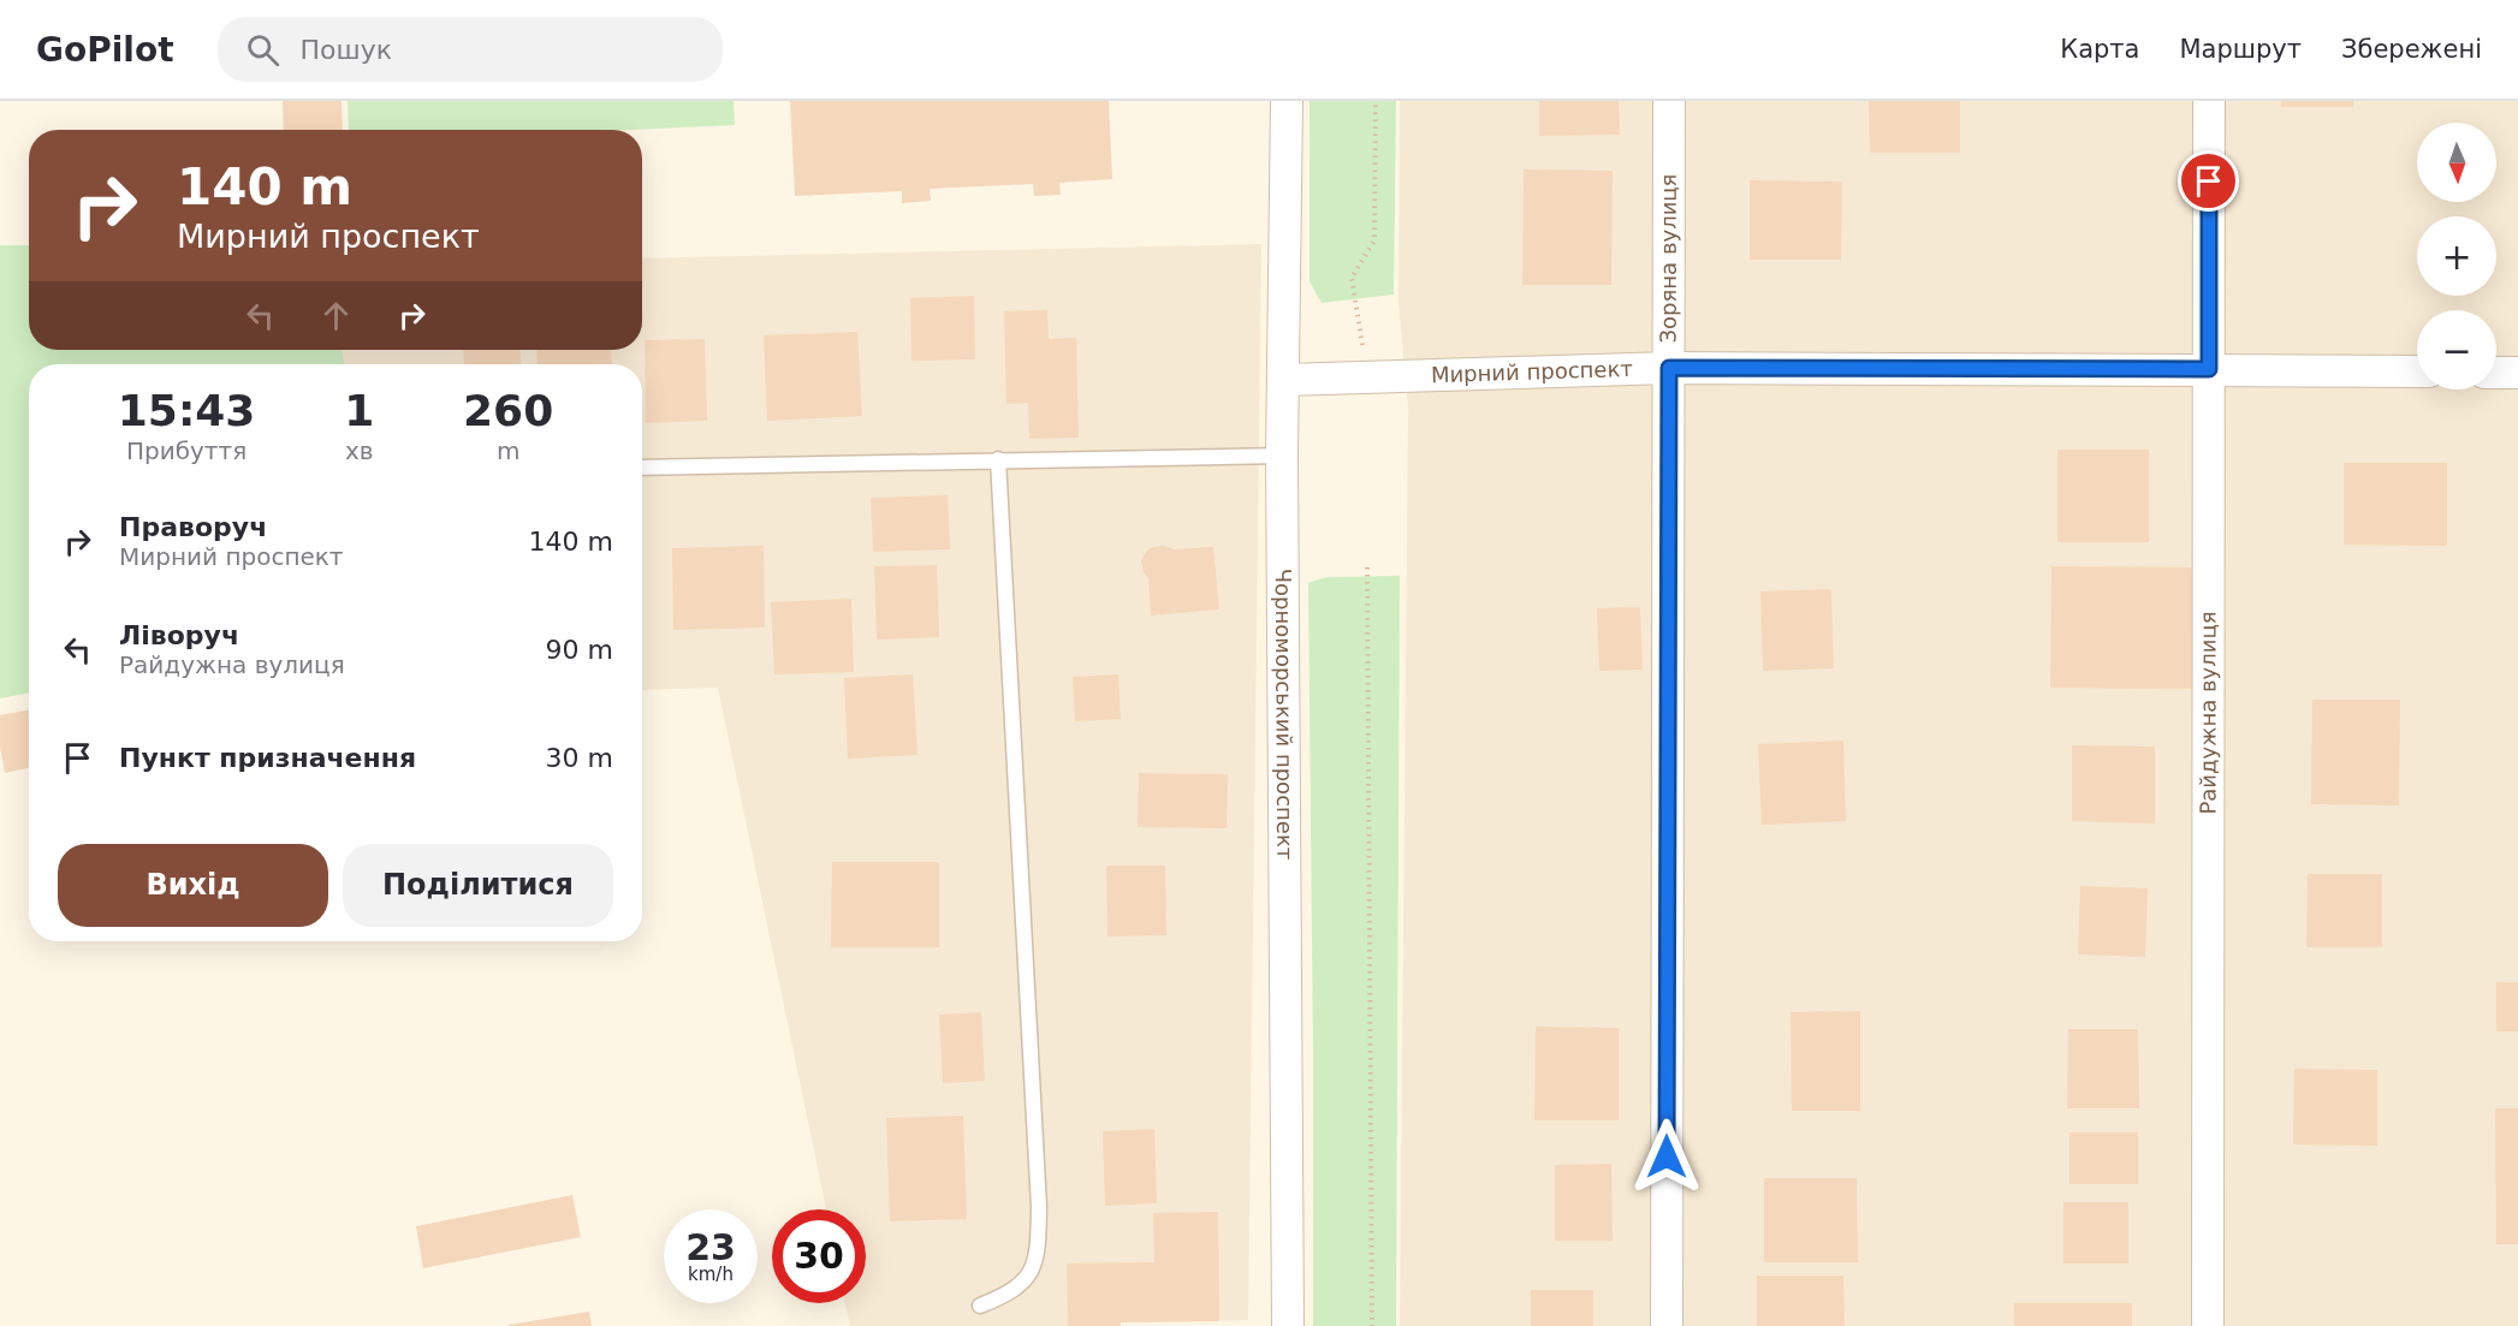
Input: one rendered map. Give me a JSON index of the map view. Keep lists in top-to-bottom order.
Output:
{
  "streets": {
    "street": [
      "Зоряна вулиця",
      "Мирний проспект",
      "Чорноморський проспект",
      "Райдужна вулиця"
    ]
  },
  "crossings": [
    ["Зоряна вулиця", "Мирний проспект"],
    ["Мирний проспект", "Чорноморський проспект"],
    ["Мирний проспект", "Райдужна вулиця"]
  ],
  "north": "bottom",
  "page": {
    "header": "GoPilot",
    "search": "Пошук",
    "nav": ["Карта", "Маршрут", "Збережені"],
    "map_buttons": ["+", "−"],
    "turn": ["140 m", "Мирний проспект"],
    "eta": [
      "15:43",
      "Прибуття",
      "1",
      "хв",
      "260",
      "m"
    ],
    "list": [
      {
        "name": "Праворуч",
        "note": "Мирний проспект",
        "value": "140 m"
      },
      {
        "name": "Ліворуч",
        "note": "Райдужна вулиця",
        "value": "90 m"
      },
      {
        "name": "Пункт призначення",
        "value": "30 m"
      }
    ],
    "buttons": ["Вихід", "Поділитися"],
    "speed": "23 km/h",
    "limit": "30"
  }
}
